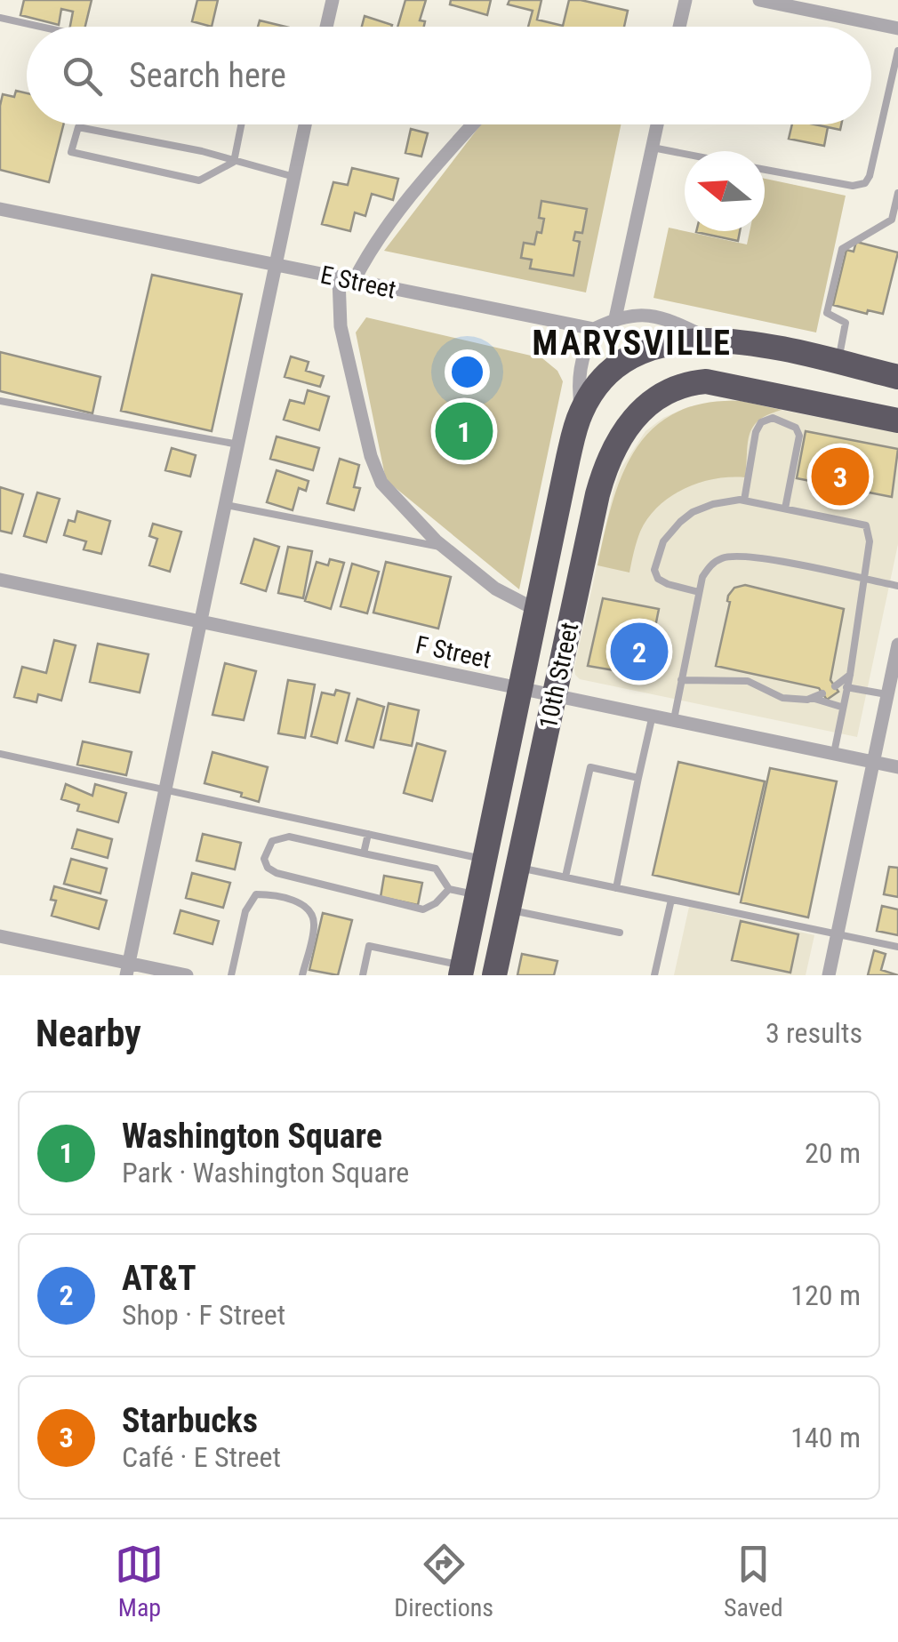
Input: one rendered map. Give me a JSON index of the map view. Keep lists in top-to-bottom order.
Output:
{
  "streets": {
    "highway": ["10th Street"],
    "street": ["E Street", "F Street"]
  },
  "crossings": [
    ["E Street", "10th Street"],
    ["F Street", "10th Street"]
  ],
  "districts": ["MARYSVILLE"],
  "north": "left",
  "page": {
    "search": "Search here",
    "pins": ["1", "3", "2"],
    "heading": ["Nearby", "3 results"],
    "list": [
      {
        "mark": "1",
        "name": "Washington Square",
        "note": "Park · Washington Square",
        "value": "20 m"
      },
      {
        "mark": "2",
        "name": "AT&T",
        "note": "Shop · F Street",
        "value": "120 m"
      },
      {
        "mark": "3",
        "name": "Starbucks",
        "note": "Café · E Street",
        "value": "140 m"
      }
    ],
    "nav": ["Map", "Directions", "Saved"]
  }
}
